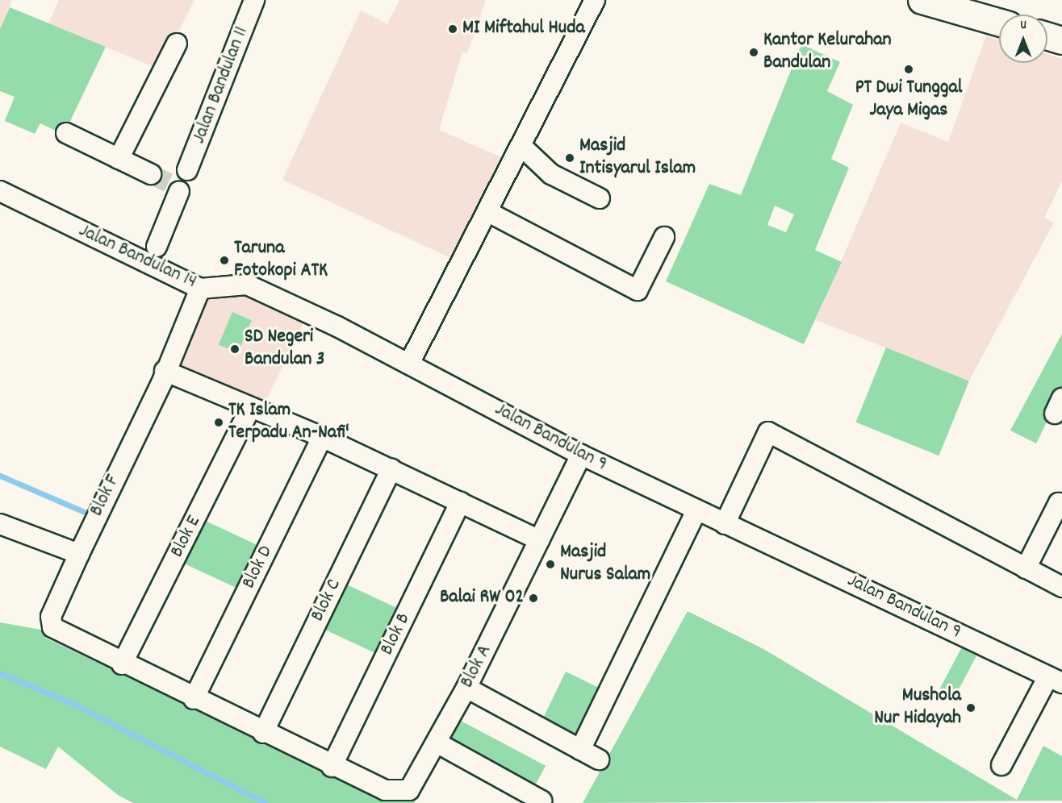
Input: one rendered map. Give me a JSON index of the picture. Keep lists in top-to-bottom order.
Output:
{
  "streets": {
    "street": [
      "Jalan Bandulan 11",
      "Jalan Bandulan 14",
      "Jalan Bandulan 9",
      "Blok F",
      "Blok E",
      "Blok D",
      "Blok C",
      "Blok B",
      "Blok A"
    ]
  },
  "crossings": [
    ["Jalan Bandulan 14", "Jalan Bandulan 9"],
    ["Jalan Bandulan 14", "Blok F"],
    ["Jalan Bandulan 9", "Blok A"],
    ["Blok F", "Blok E"],
    ["Blok B", "Blok A"]
  ],
  "places": [
    "MI Miftahul Huda",
    "Kantor Kelurahan Bandulan",
    "PT Dwi Tunggal Jaya Migas",
    "Masjid Intisyarul Islam",
    "Taruna Fotokopi ATK",
    "SD Negeri Bandulan 3",
    "TK Islam Terpadu An-Nafi'",
    "Masjid Nurus Salam",
    "Balai RW 02",
    "Mushola Nur Hidayah"
  ],
  "north": "top"
}
